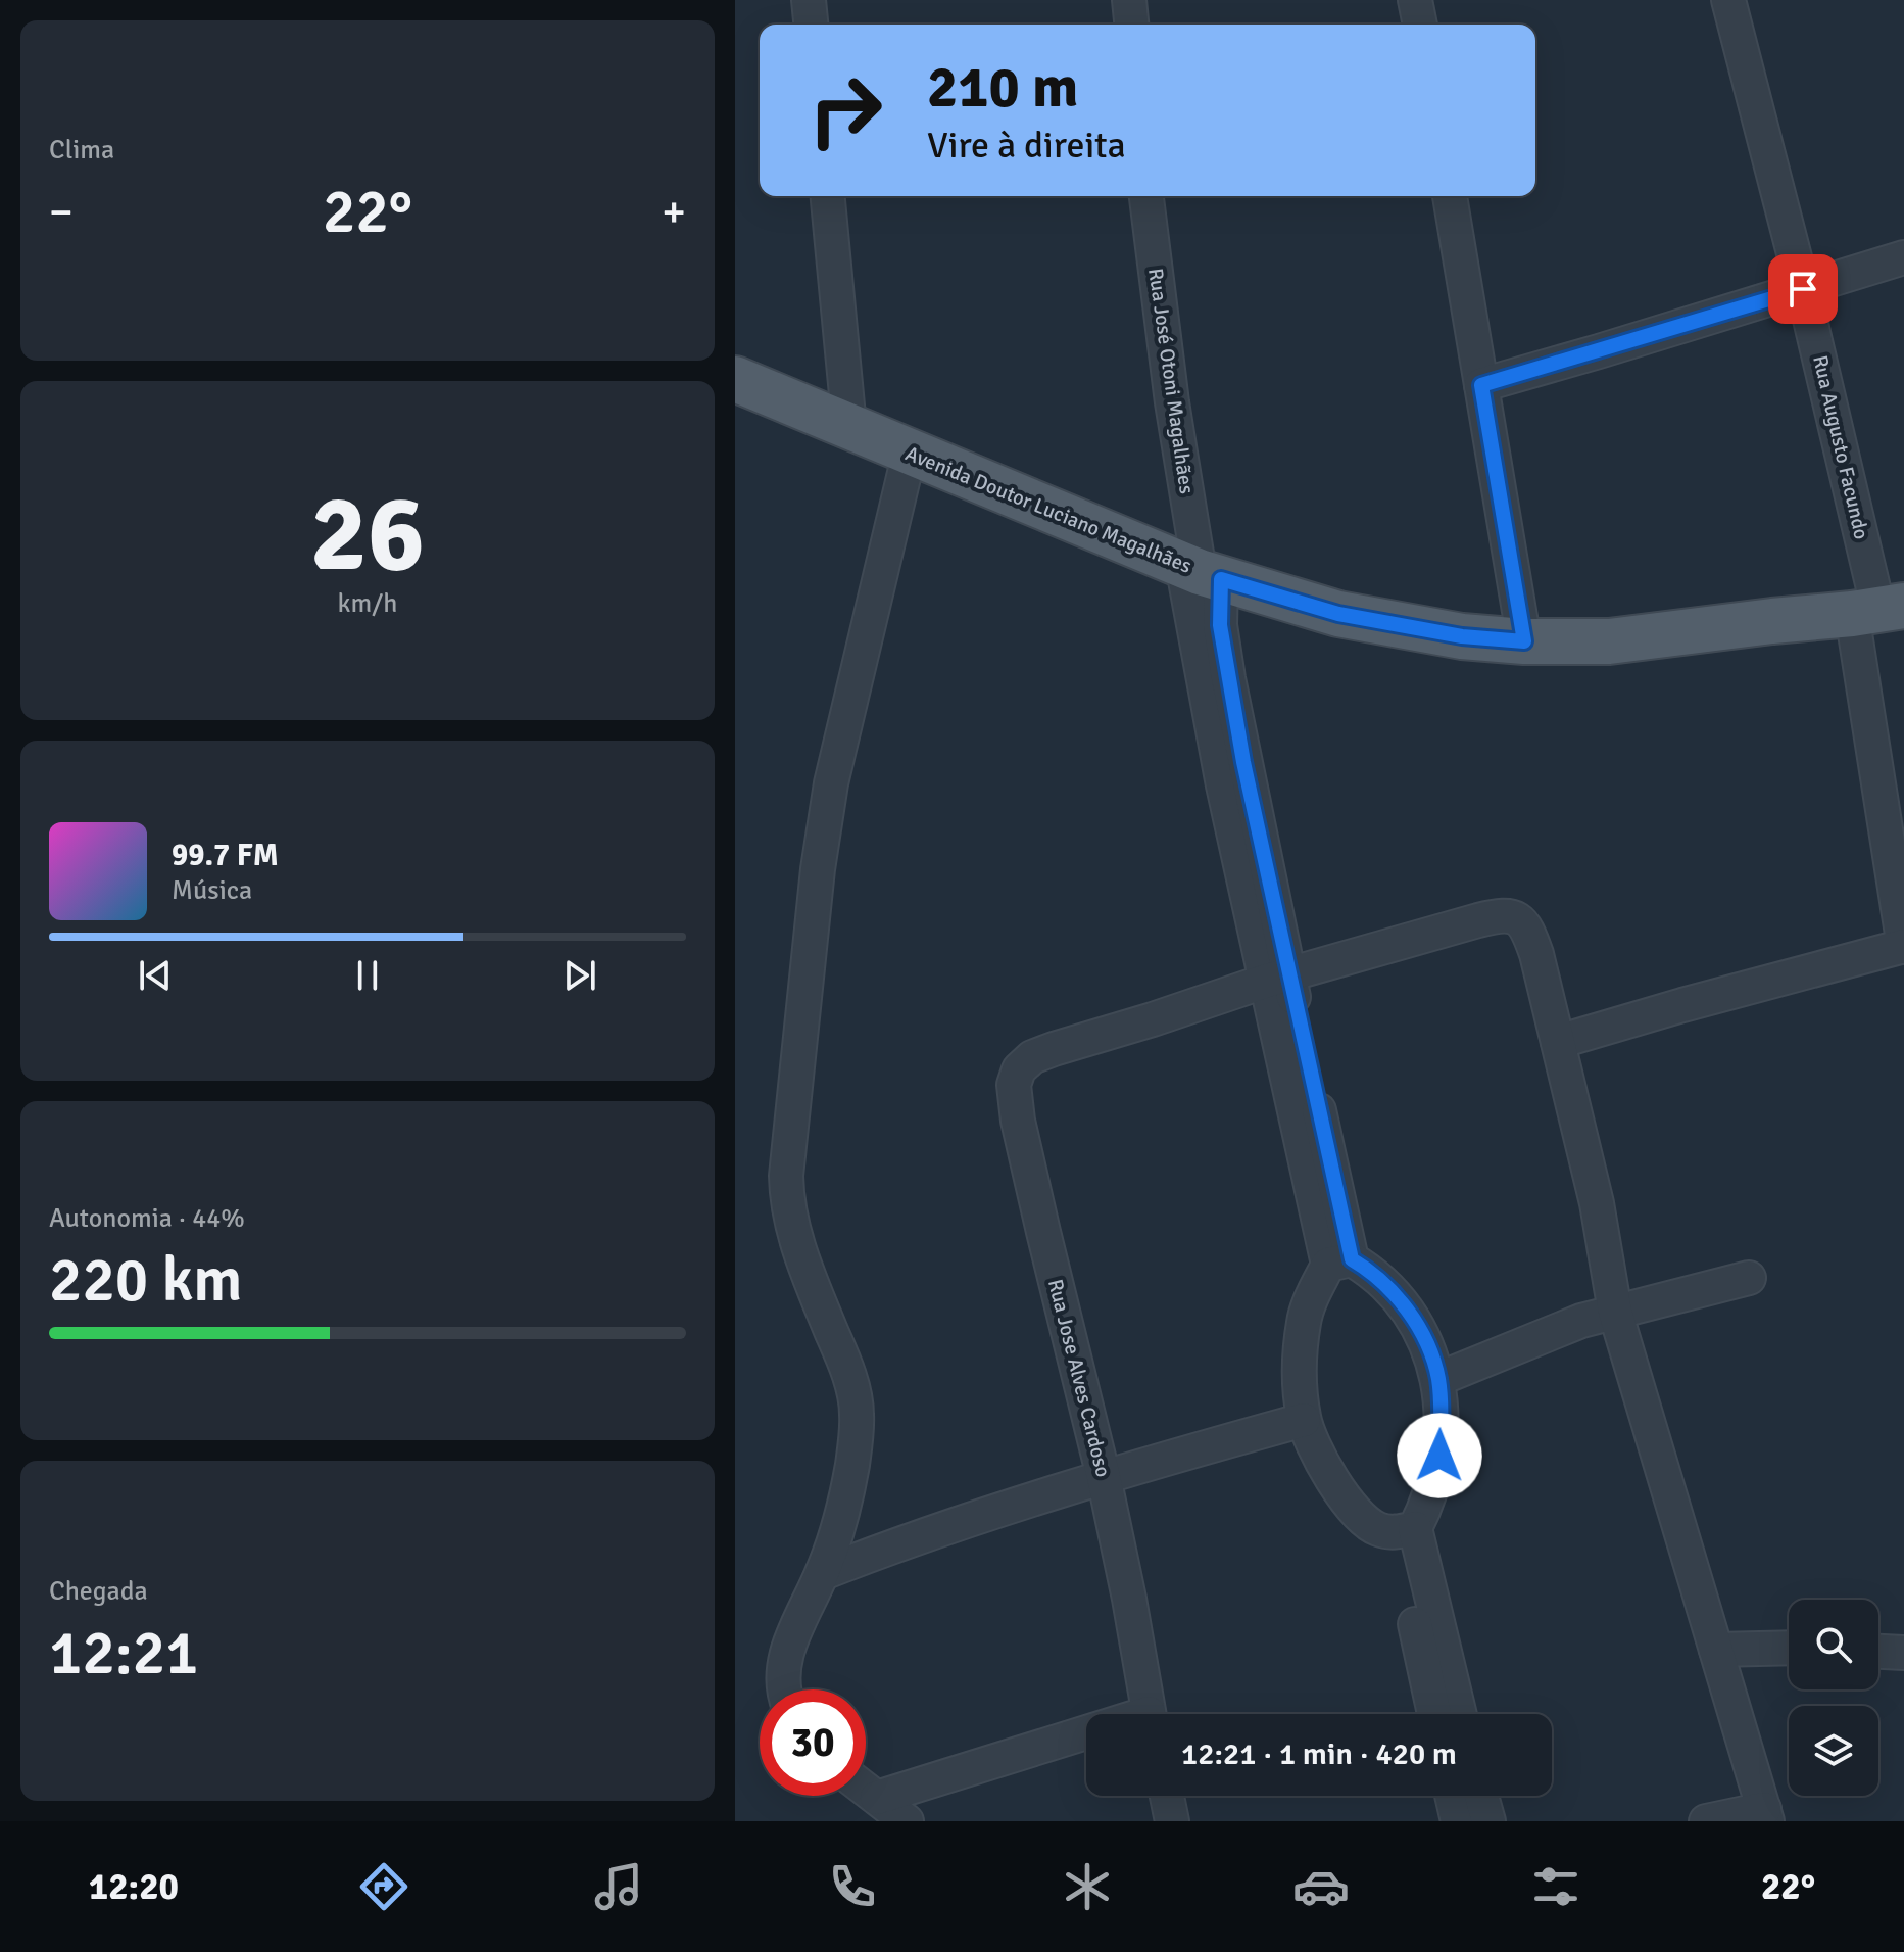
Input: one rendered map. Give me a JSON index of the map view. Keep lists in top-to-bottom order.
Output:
{
  "streets": {
    "main road": ["Avenida Doutor Luciano Magalhães"],
    "street": ["Rua José Otoni Magalhães", "Rua Augusto Facundo", "Rua Jose Alves Cardoso"]
  },
  "crossings": [
    ["Rua José Otoni Magalhães", "Avenida Doutor Luciano Magalhães"],
    ["Rua José Otoni Magalhães", "Rua Jose Alves Cardoso"],
    ["Rua Augusto Facundo", "Avenida Doutor Luciano Magalhães"]
  ],
  "page": {
    "tile": [
      "Clima",
      ["26", "km/h"],
      ["Autonomia · 44%", "220 km"],
      ["Chegada", "12:21"]
    ],
    "turn": ["210 m", "Vire à direita"],
    "heat": ["−", "22°", "+"],
    "song": ["99.7 FM", "Música"],
    "limit": "30",
    "trip": "12:21 · 1 min · 420 m",
    "tabs": ["12:20", "22°"]
  }
}
